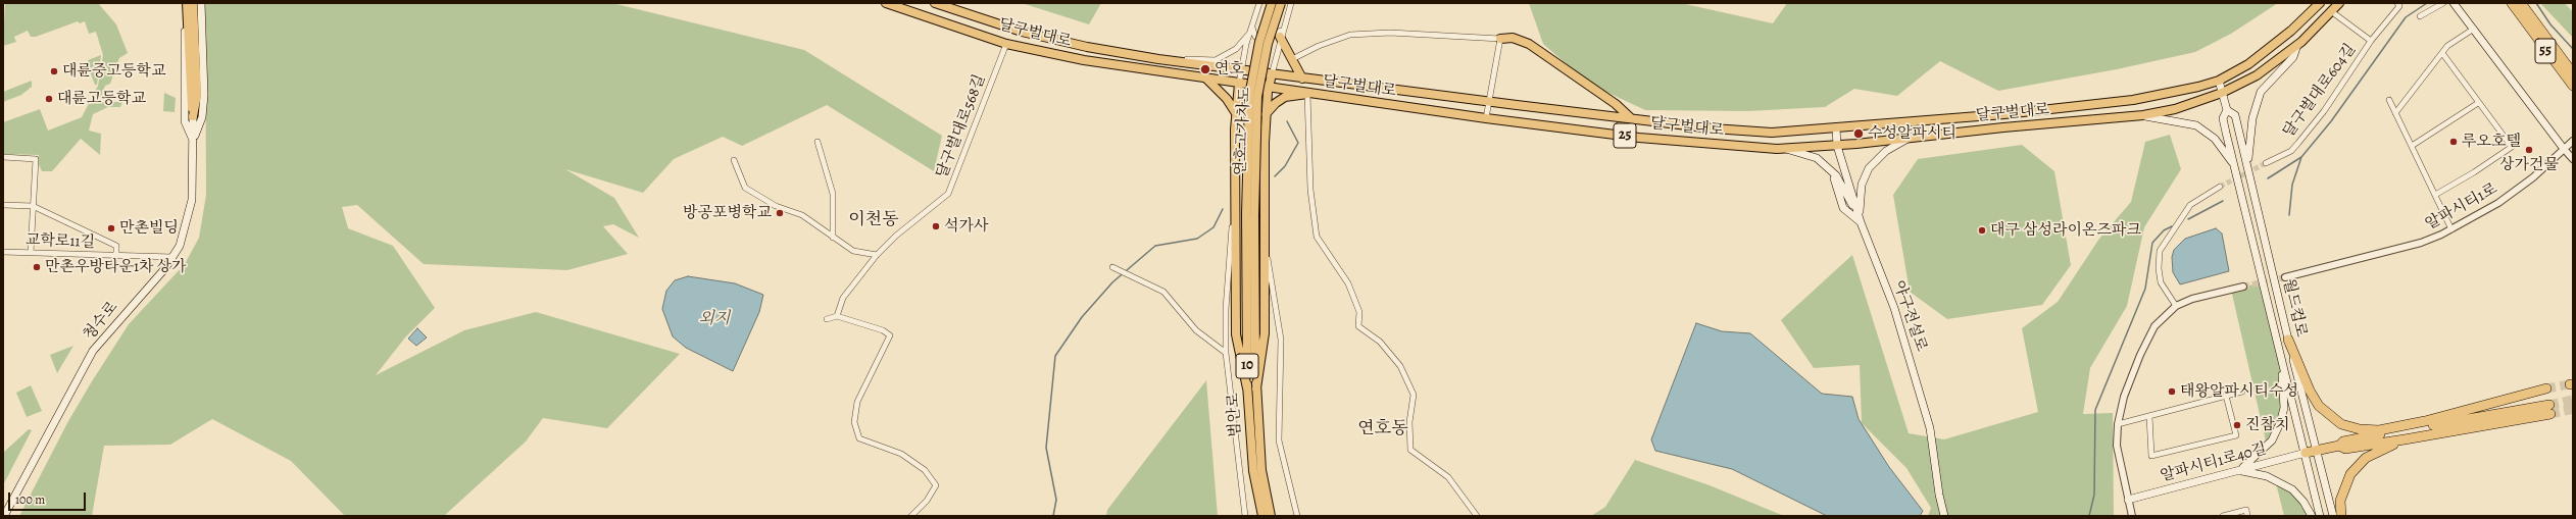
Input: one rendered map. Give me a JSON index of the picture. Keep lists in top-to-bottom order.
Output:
{
  "streets": {
    "highway": ["55"],
    "main road": [
      "달구벌대로",
      "연호고가차도",
      "25",
      "월드컵로",
      "야구전설로",
      "청수로",
      "10",
      "범안로",
      "알파시티1로40길"
    ],
    "street": [
      "달구벌대로604길",
      "달구벌대로568길",
      "알파시티1로",
      "교학로11길"
    ]
  },
  "crossings": [
    ["달구벌대로", "달구벌대로568길"],
    ["달구벌대로", "월드컵로"],
    ["달구벌대로", "야구전설로"],
    ["연호고가차도", "범안로"],
    ["교학로11길", "청수로"],
    ["월드컵로", "알파시티1로40길"]
  ],
  "districts": ["이천동", "연호동"],
  "water": ["외지"],
  "places": [
    "연호",
    "대륜중고등학교",
    "대륜고등학교",
    "수성알파시티",
    "루오호텔",
    "상가건물",
    "방공포병학교",
    "석가사",
    "만촌빌딩",
    "대구 삼성라이온즈파크",
    "만촌우방타운1차 상가",
    "태왕알파시티수성",
    "진참치"
  ],
  "scale_bar": "100 m"
}
